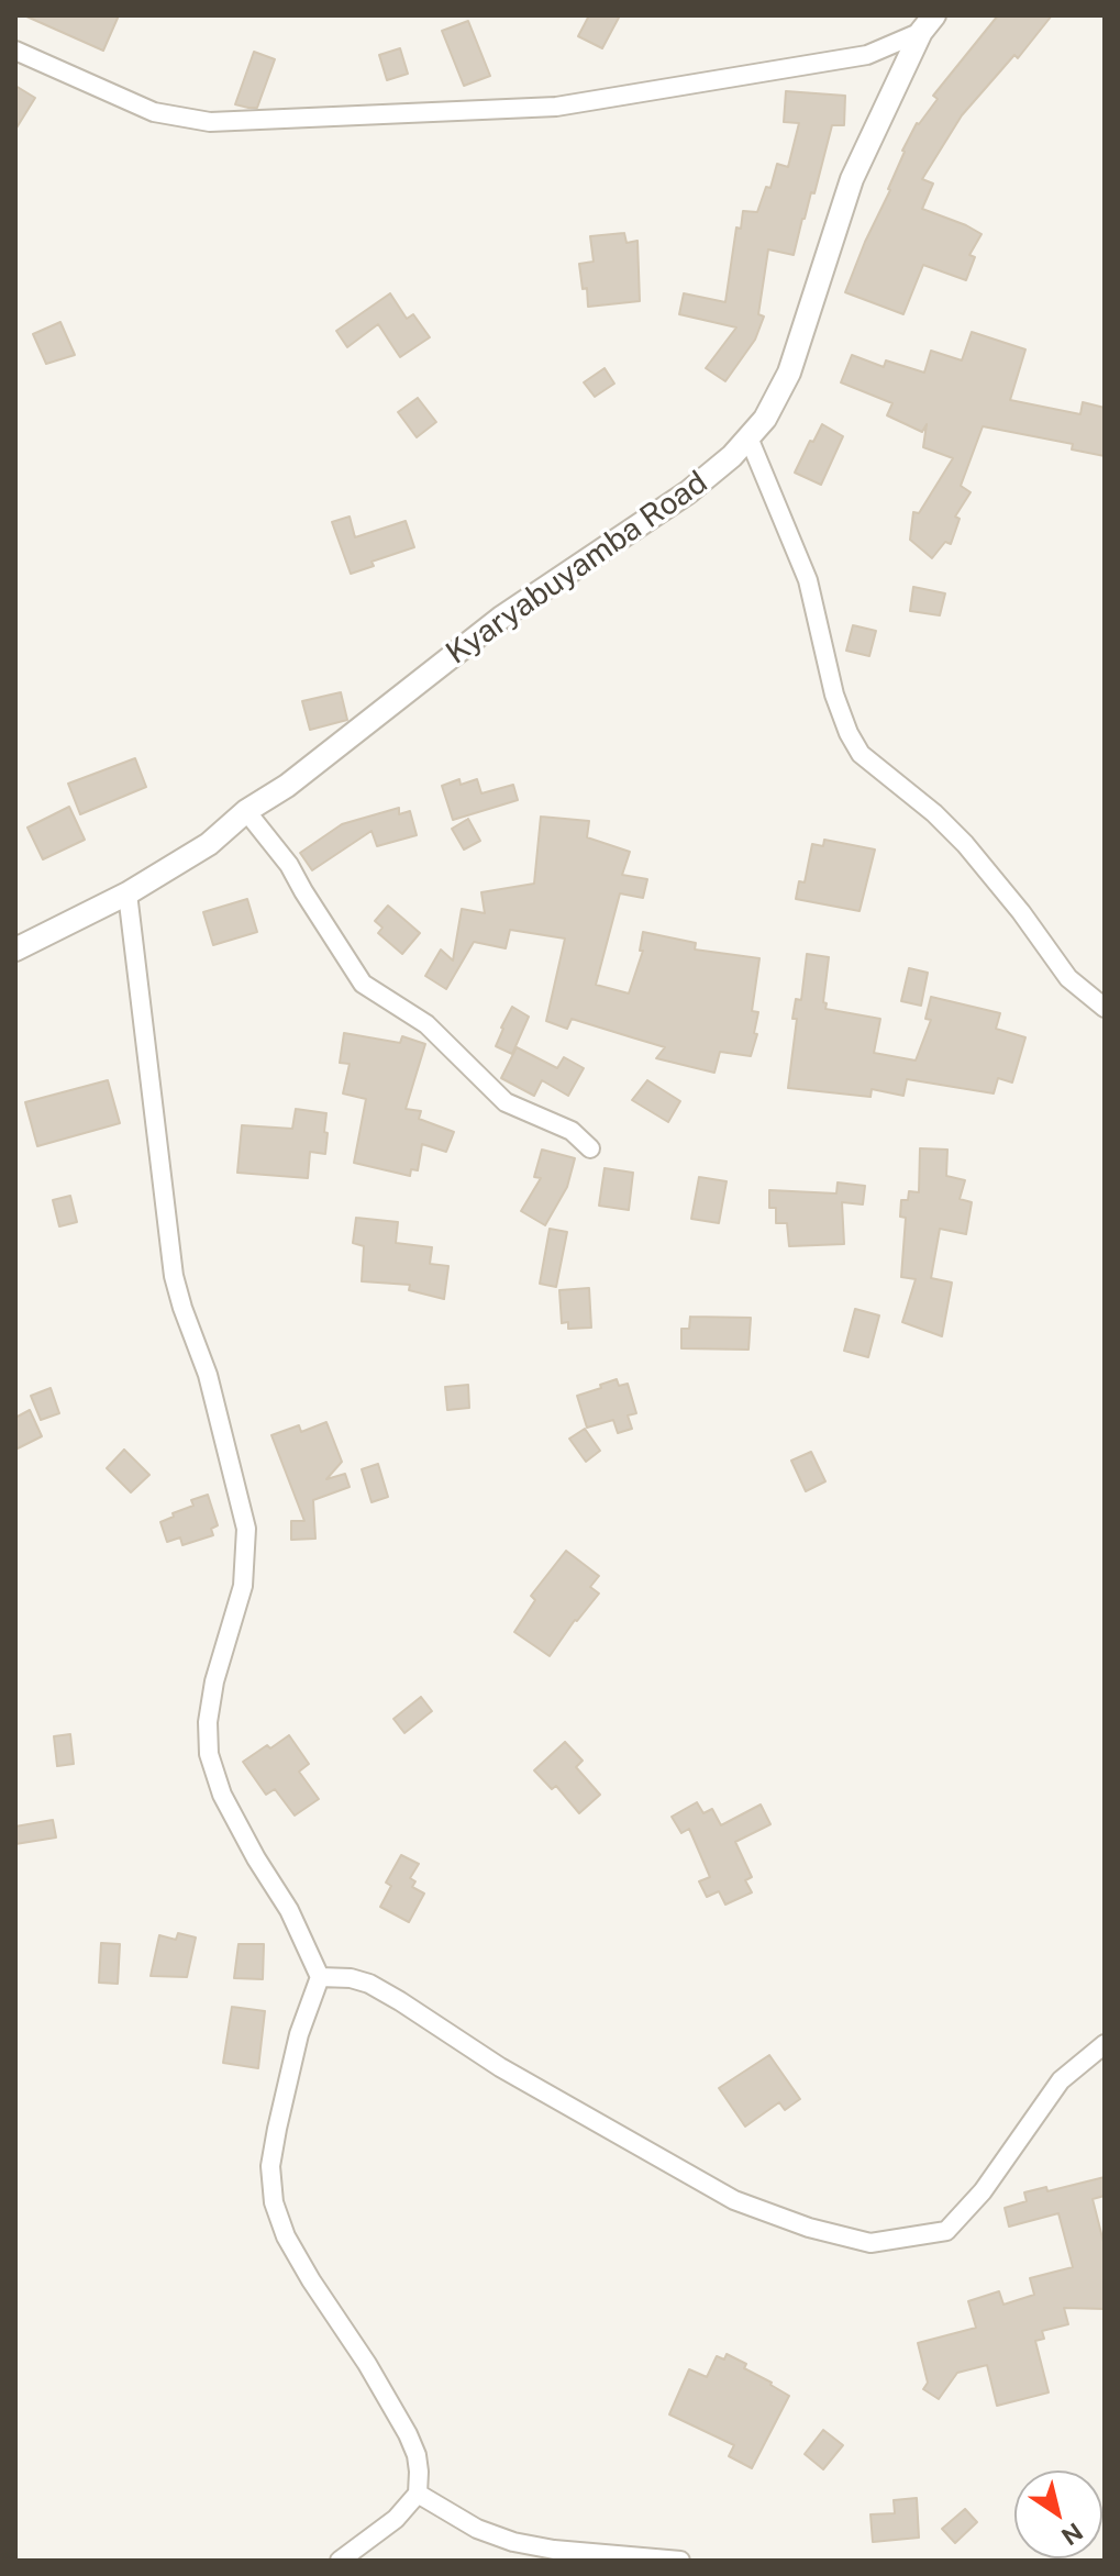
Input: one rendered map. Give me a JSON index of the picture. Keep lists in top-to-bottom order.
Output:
{
  "streets": {
    "street": ["Kyaryabuyamba Road"]
  },
  "north": "bottom right"
}
